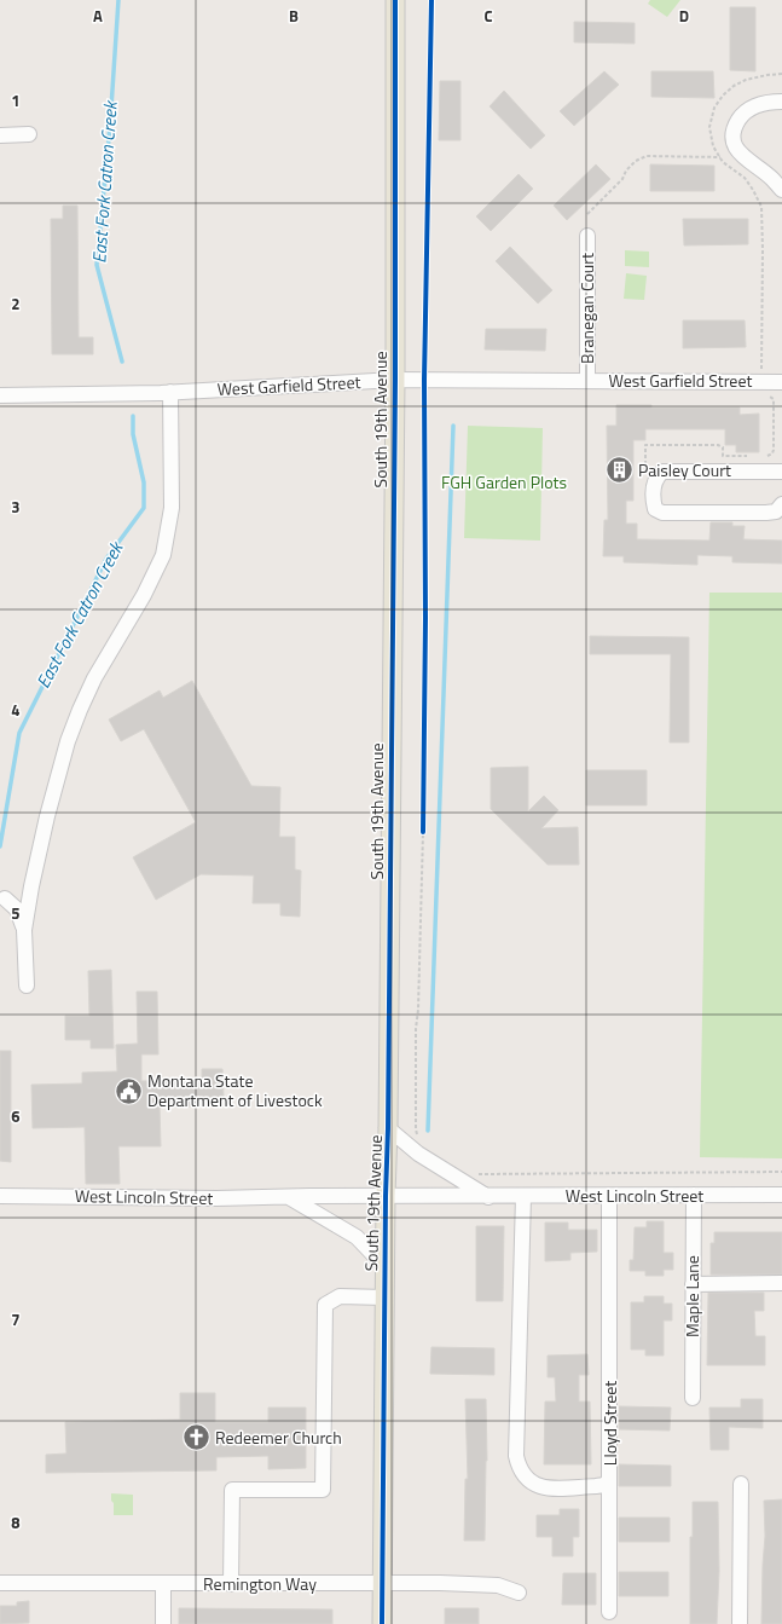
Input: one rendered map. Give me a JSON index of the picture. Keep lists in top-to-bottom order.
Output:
{
  "streets": {
    "main road": ["South 19th Avenue"],
    "street": [
      "Branegan Court",
      "West Garfield Street",
      "West Lincoln Street",
      "Maple Lane",
      "Lloyd Street",
      "Remington Way"
    ]
  },
  "crossings": [
    ["Branegan Court", "West Garfield Street"],
    ["West Garfield Street", "South 19th Avenue"],
    ["South 19th Avenue", "West Lincoln Street"],
    ["South 19th Avenue", "Remington Way"],
    ["West Lincoln Street", "Maple Lane"],
    ["West Lincoln Street", "Lloyd Street"]
  ],
  "water": ["East Fork Catron Creek"],
  "parks": ["FGH Garden Plots"],
  "places": {
    "building": ["Paisley Court"],
    "public building": ["Montana State Department of Livestock"],
    "church": ["Redeemer Church"]
  },
  "grid": {
    "columns": [
      "A",
      "B",
      "C",
      "D"
    ],
    "rows": [
      "1",
      "2",
      "3",
      "4",
      "5",
      "6",
      "7",
      "8"
    ]
  }
}
